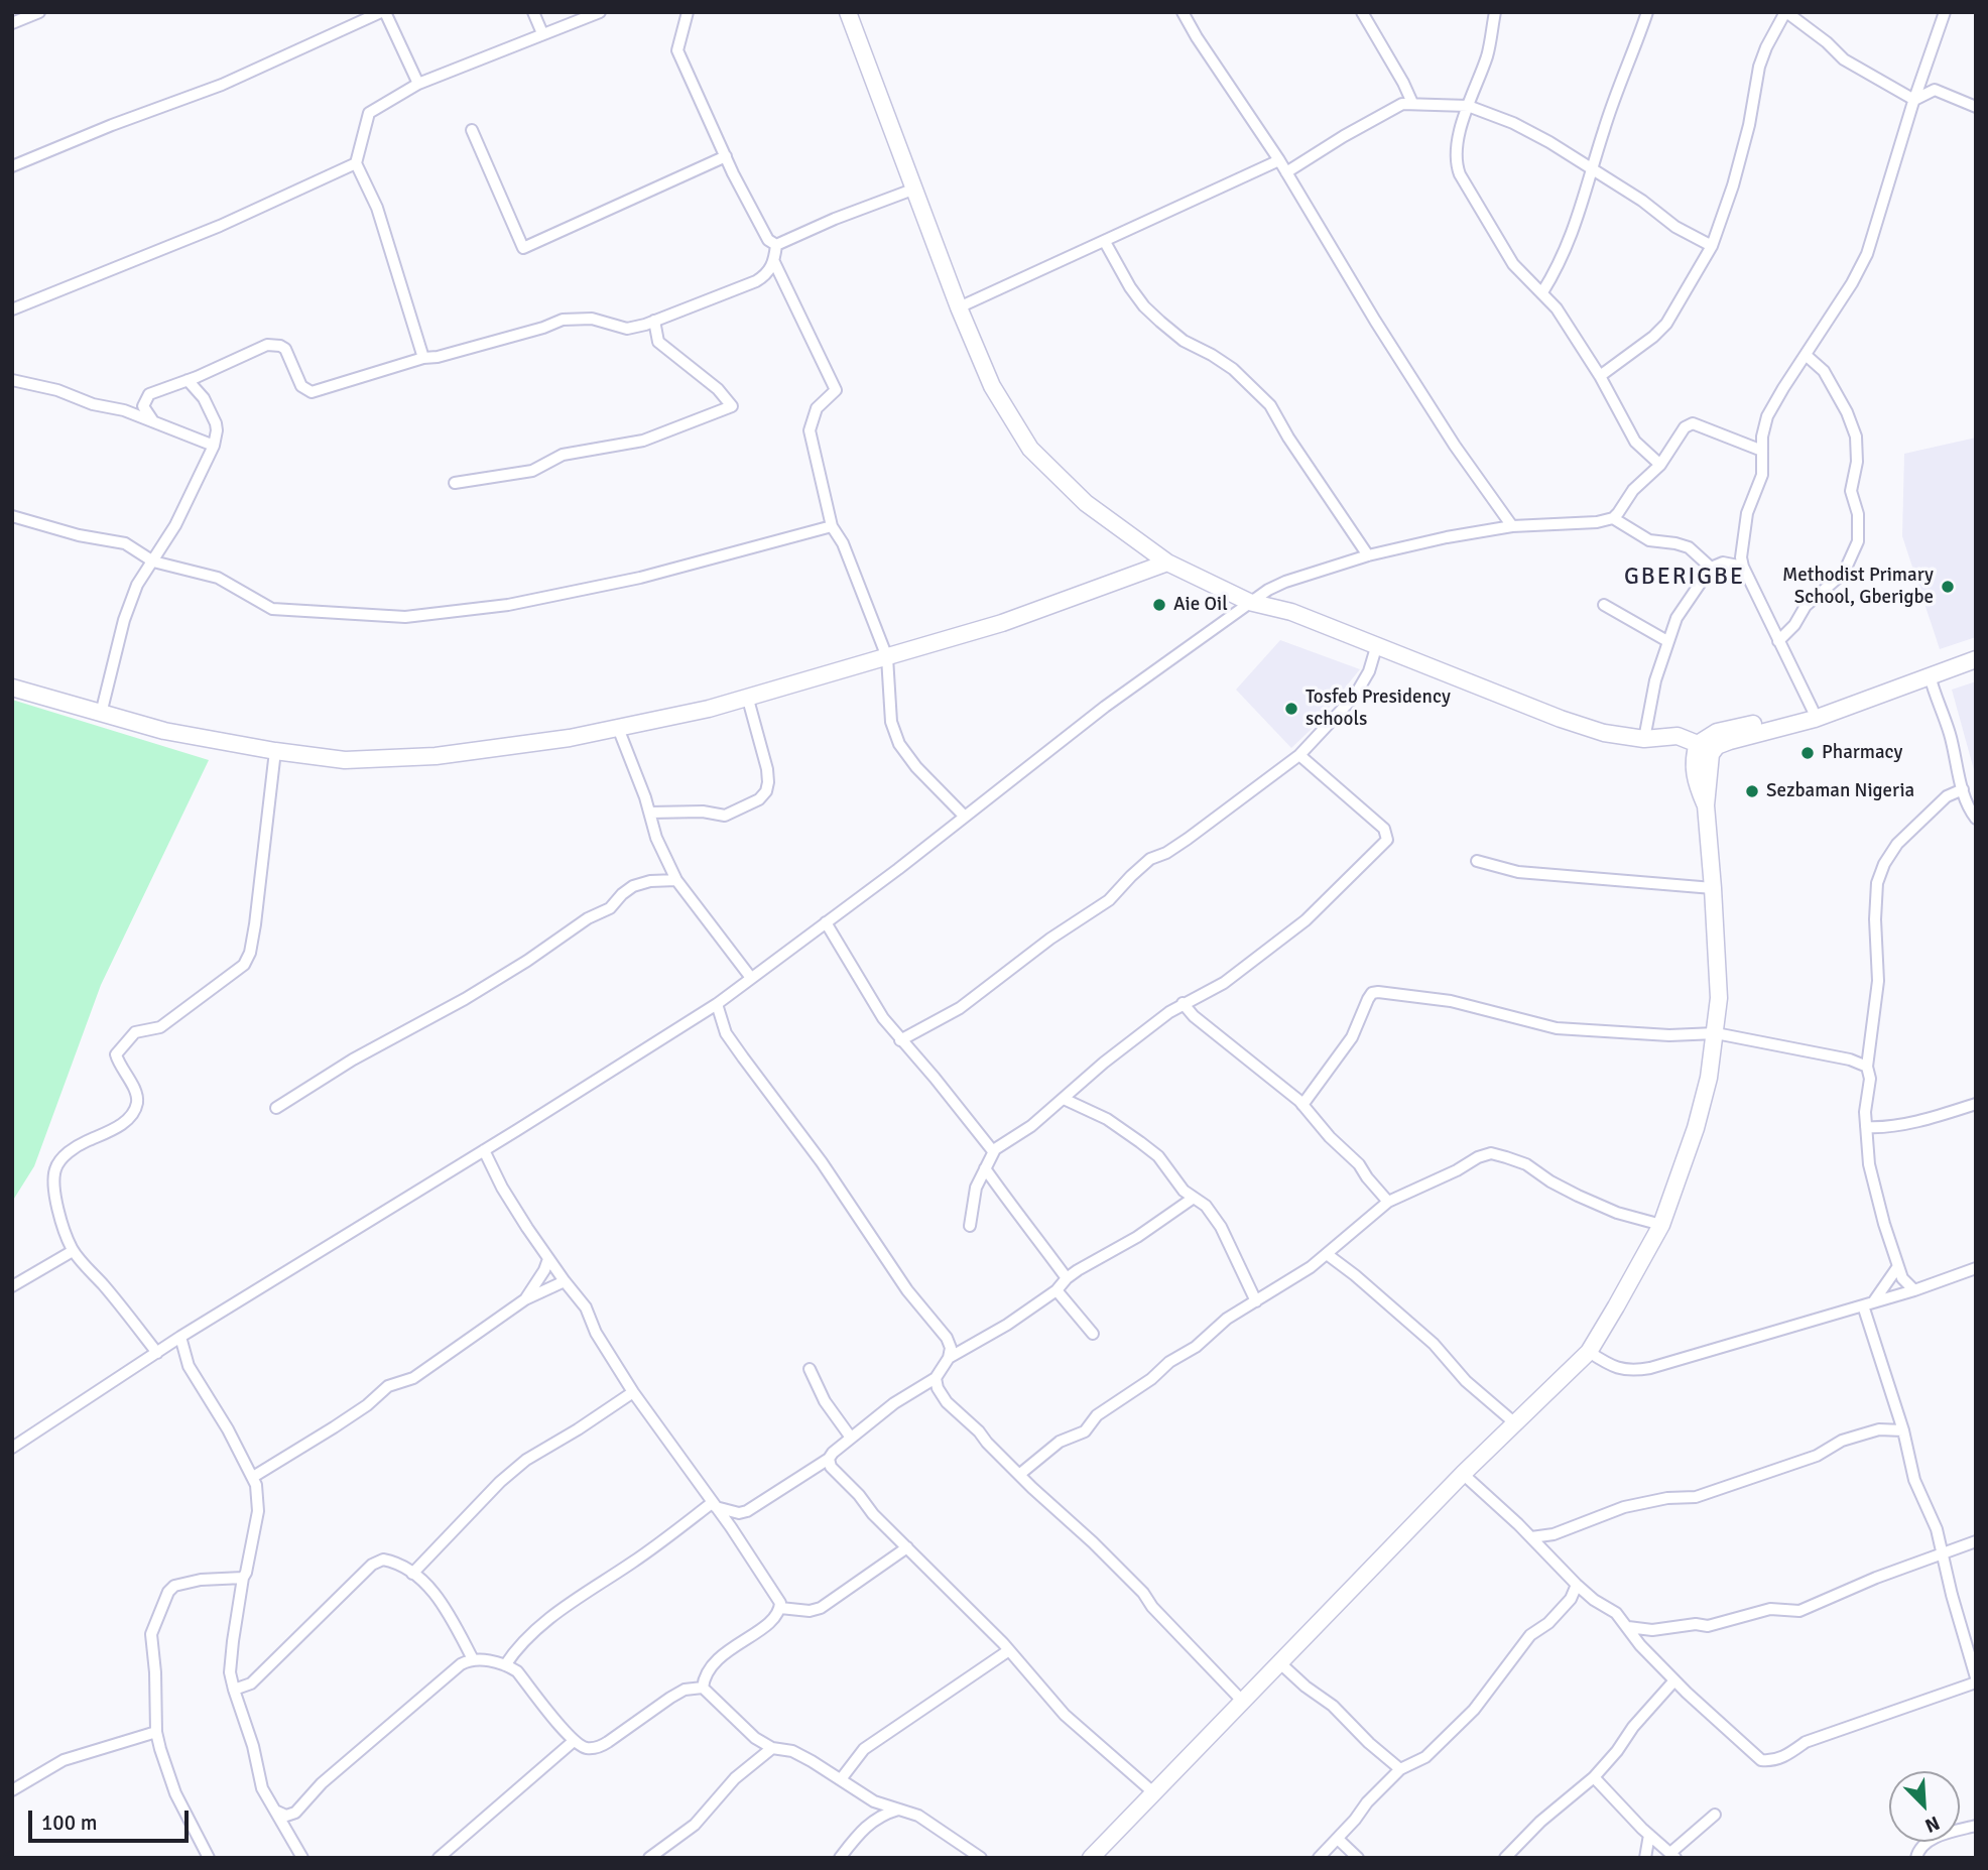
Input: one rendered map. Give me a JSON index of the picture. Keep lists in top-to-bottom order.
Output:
{
  "districts": ["GBERIGBE"],
  "places": [
    "Methodist Primary School, Gberigbe",
    "Aie Oil",
    "Tosfeb Presidency schools",
    "Pharmacy",
    "Sezbaman Nigeria"
  ],
  "scale_bar": "100 m",
  "north": "bottom right"
}
